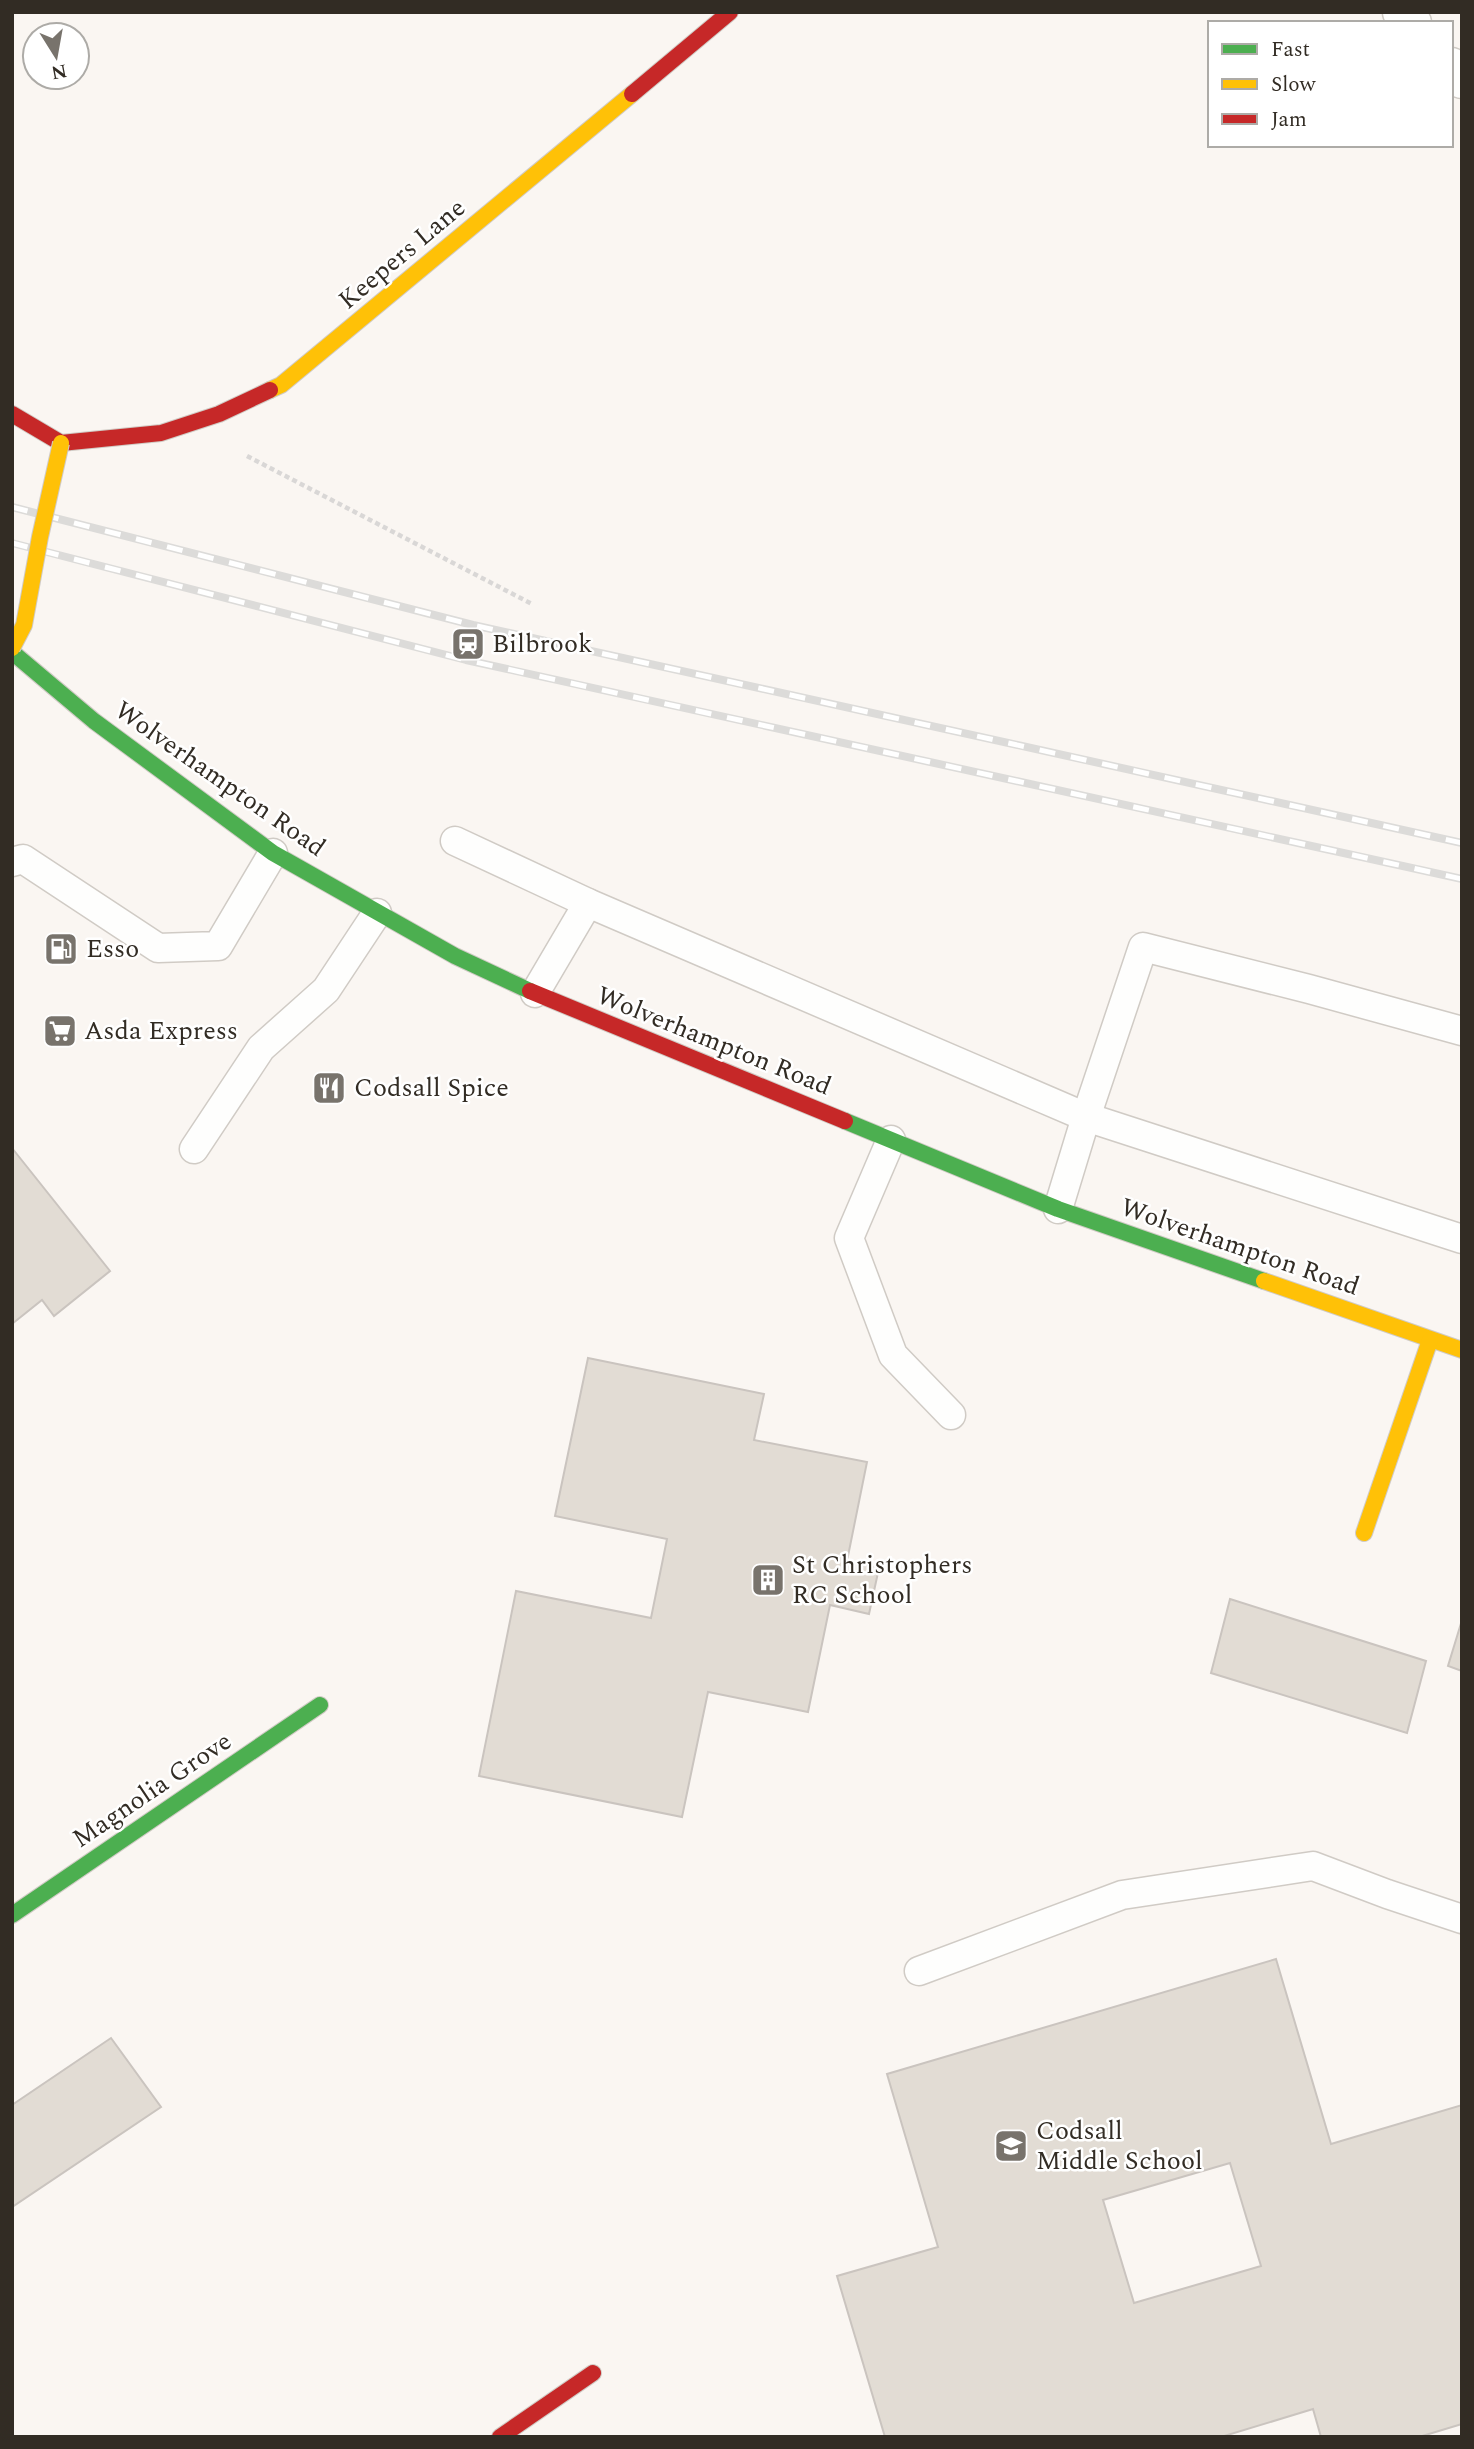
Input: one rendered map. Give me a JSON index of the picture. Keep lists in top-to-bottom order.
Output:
{
  "streets": {
    "street": ["Keepers Lane", "Wolverhampton Road", "Magnolia Grove"]
  },
  "places": {
    "station": ["Bilbrook"],
    "fuel station": ["Esso"],
    "supermarket": ["Asda Express"],
    "restaurant": ["Codsall Spice"],
    "building": ["St Christophers RC School"],
    "school or university": ["Codsall Middle School"]
  },
  "legend": ["Fast", "Slow", "Jam"],
  "north": "bottom"
}
